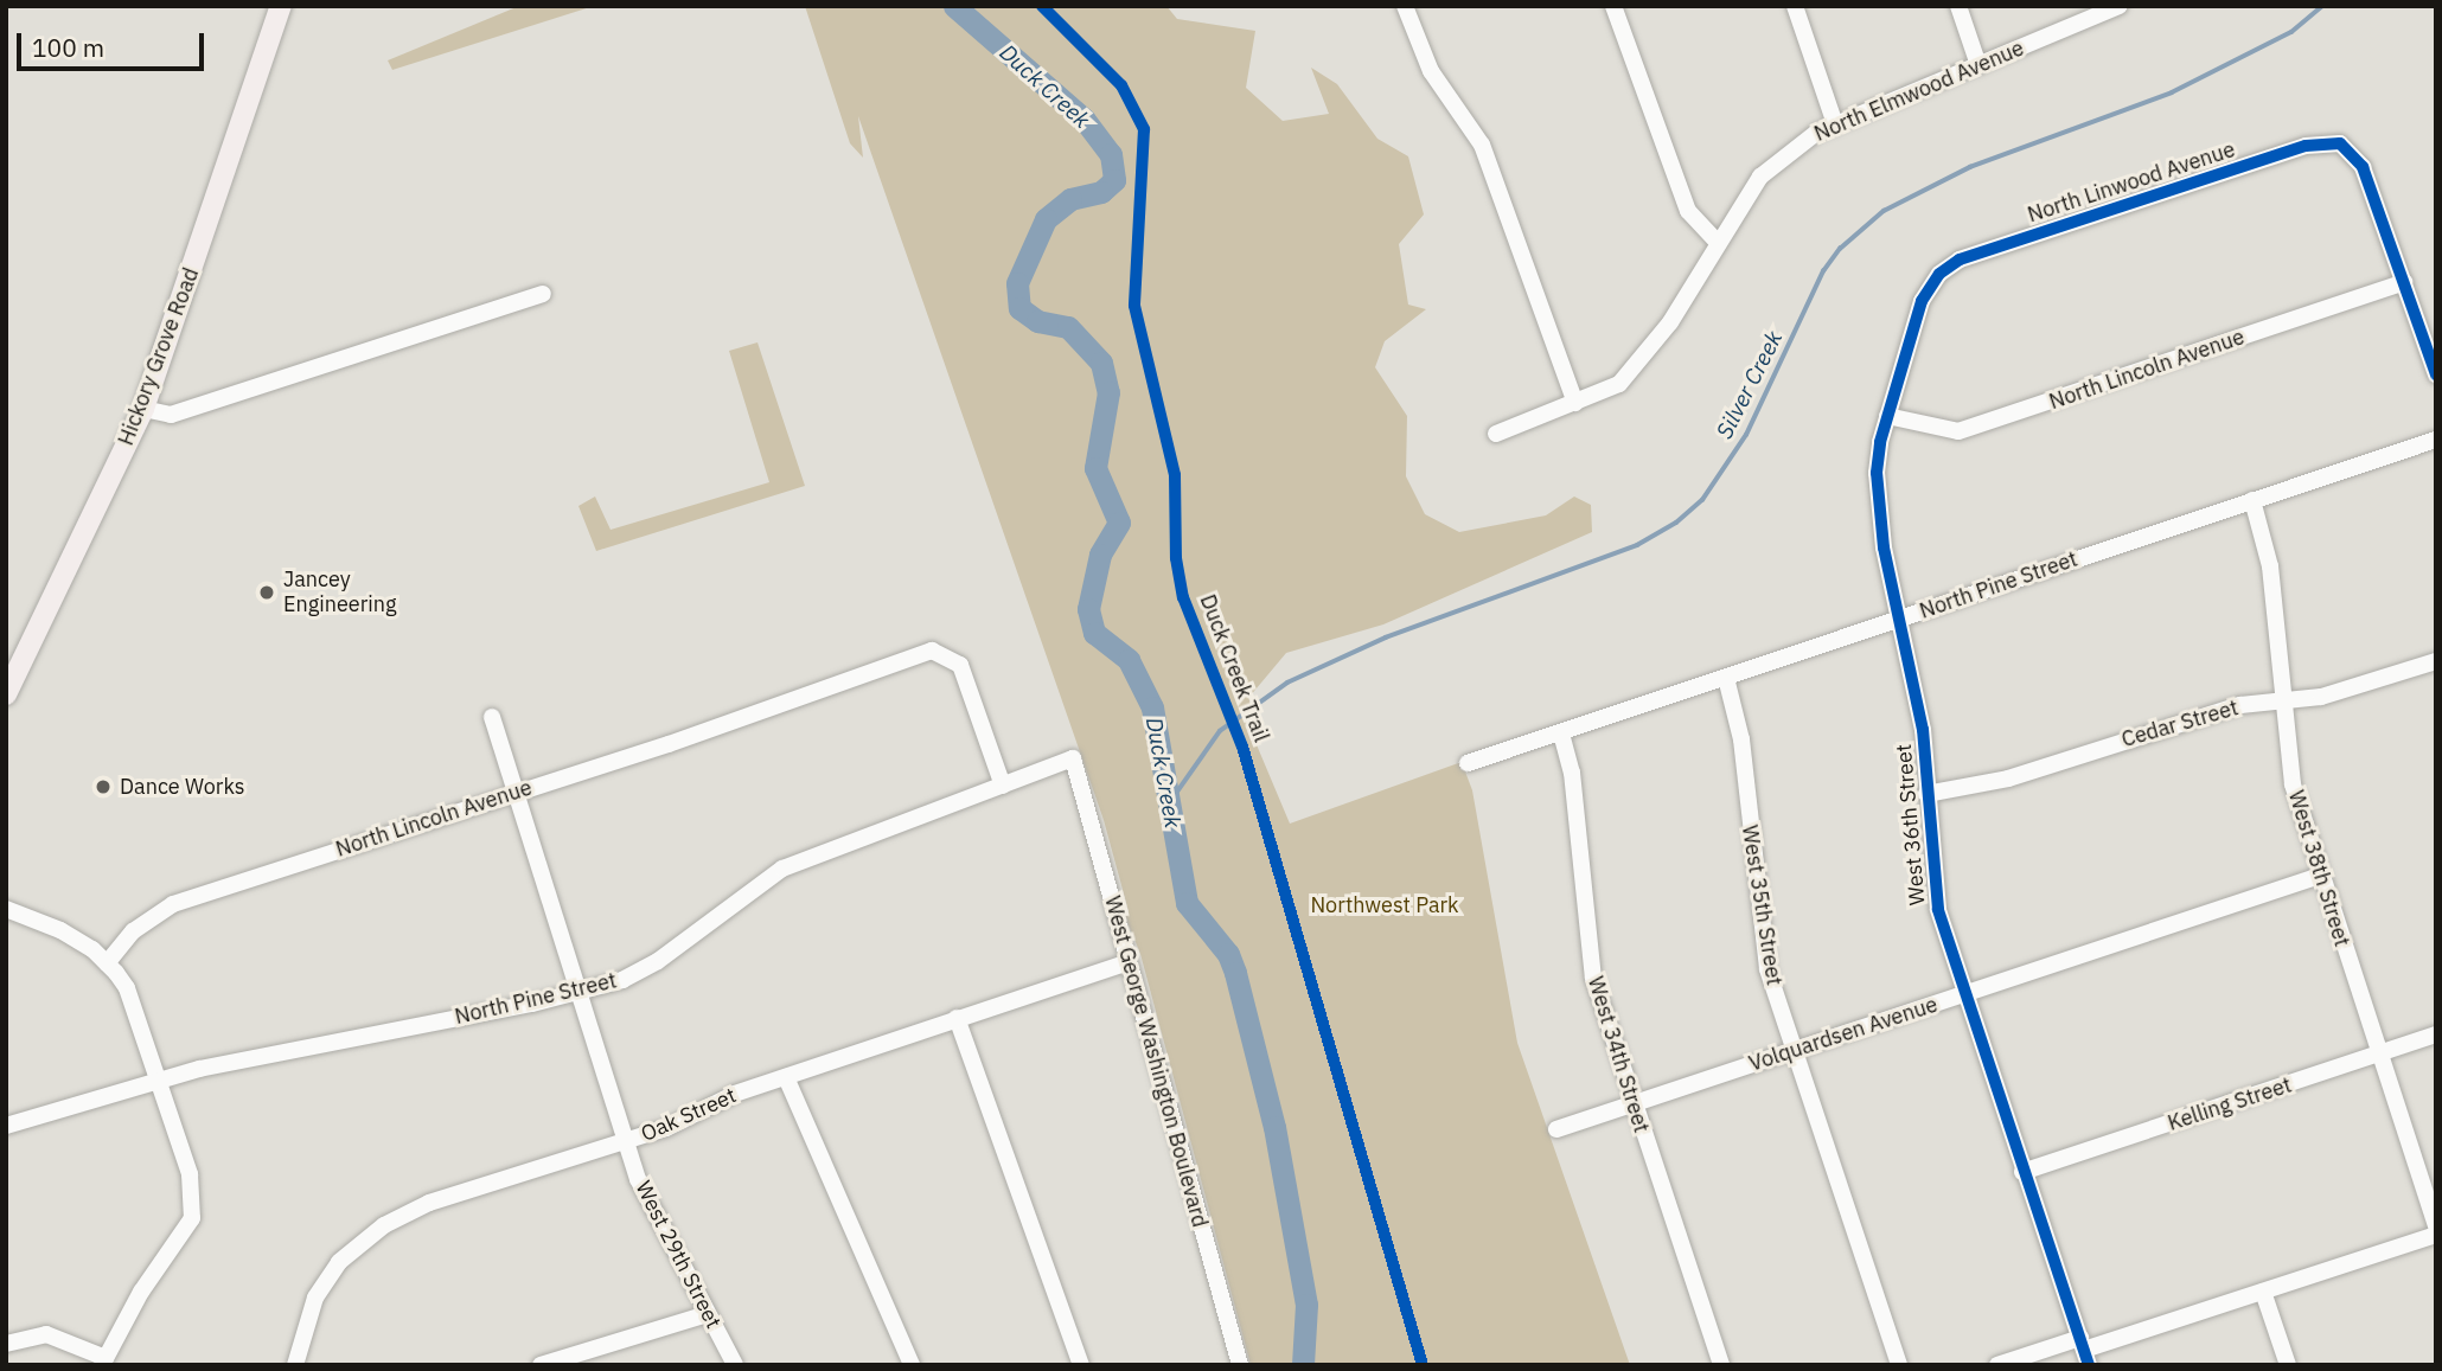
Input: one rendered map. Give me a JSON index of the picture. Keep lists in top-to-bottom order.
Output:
{
  "streets": {
    "main road": ["Hickory Grove Road"],
    "street": [
      "North Elmwood Avenue",
      "North Linwood Avenue",
      "North Lincoln Avenue",
      "North Pine Street",
      "Cedar Street",
      "West 36th Street",
      "West 38th Street",
      "West 35th Street",
      "Volquardsen Avenue",
      "West 34th Street",
      "West George Washington Boulevard",
      "Kelling Street",
      "Oak Street",
      "West 29th Street"
    ],
    "cycle path": ["Duck Creek Trail"]
  },
  "crossings": [
    ["North Linwood Avenue", "North Lincoln Avenue"],
    ["North Linwood Avenue", "West 36th Street"],
    ["North Lincoln Avenue", "North Pine Street"],
    ["North Lincoln Avenue", "West 36th Street"],
    ["North Lincoln Avenue", "West 29th Street"],
    ["North Pine Street", "West 36th Street"],
    ["North Pine Street", "West 38th Street"],
    ["North Pine Street", "West 35th Street"],
    ["North Pine Street", "West 34th Street"],
    ["North Pine Street", "West George Washington Boulevard"],
    ["North Pine Street", "West 29th Street"],
    ["Cedar Street", "West 36th Street"],
    ["Cedar Street", "West 38th Street"],
    ["West 36th Street", "Volquardsen Avenue"],
    ["West 36th Street", "Kelling Street"],
    ["West 38th Street", "Volquardsen Avenue"],
    ["West 38th Street", "Kelling Street"],
    ["West 35th Street", "Volquardsen Avenue"],
    ["Volquardsen Avenue", "West 34th Street"],
    ["West George Washington Boulevard", "Oak Street"],
    ["Oak Street", "West 29th Street"]
  ],
  "water": ["Duck Creek", "Silver Creek"],
  "parks": ["Northwest Park"],
  "places": ["Jancey Engineering", "Dance Works"],
  "scale_bar": "100 m"
}
